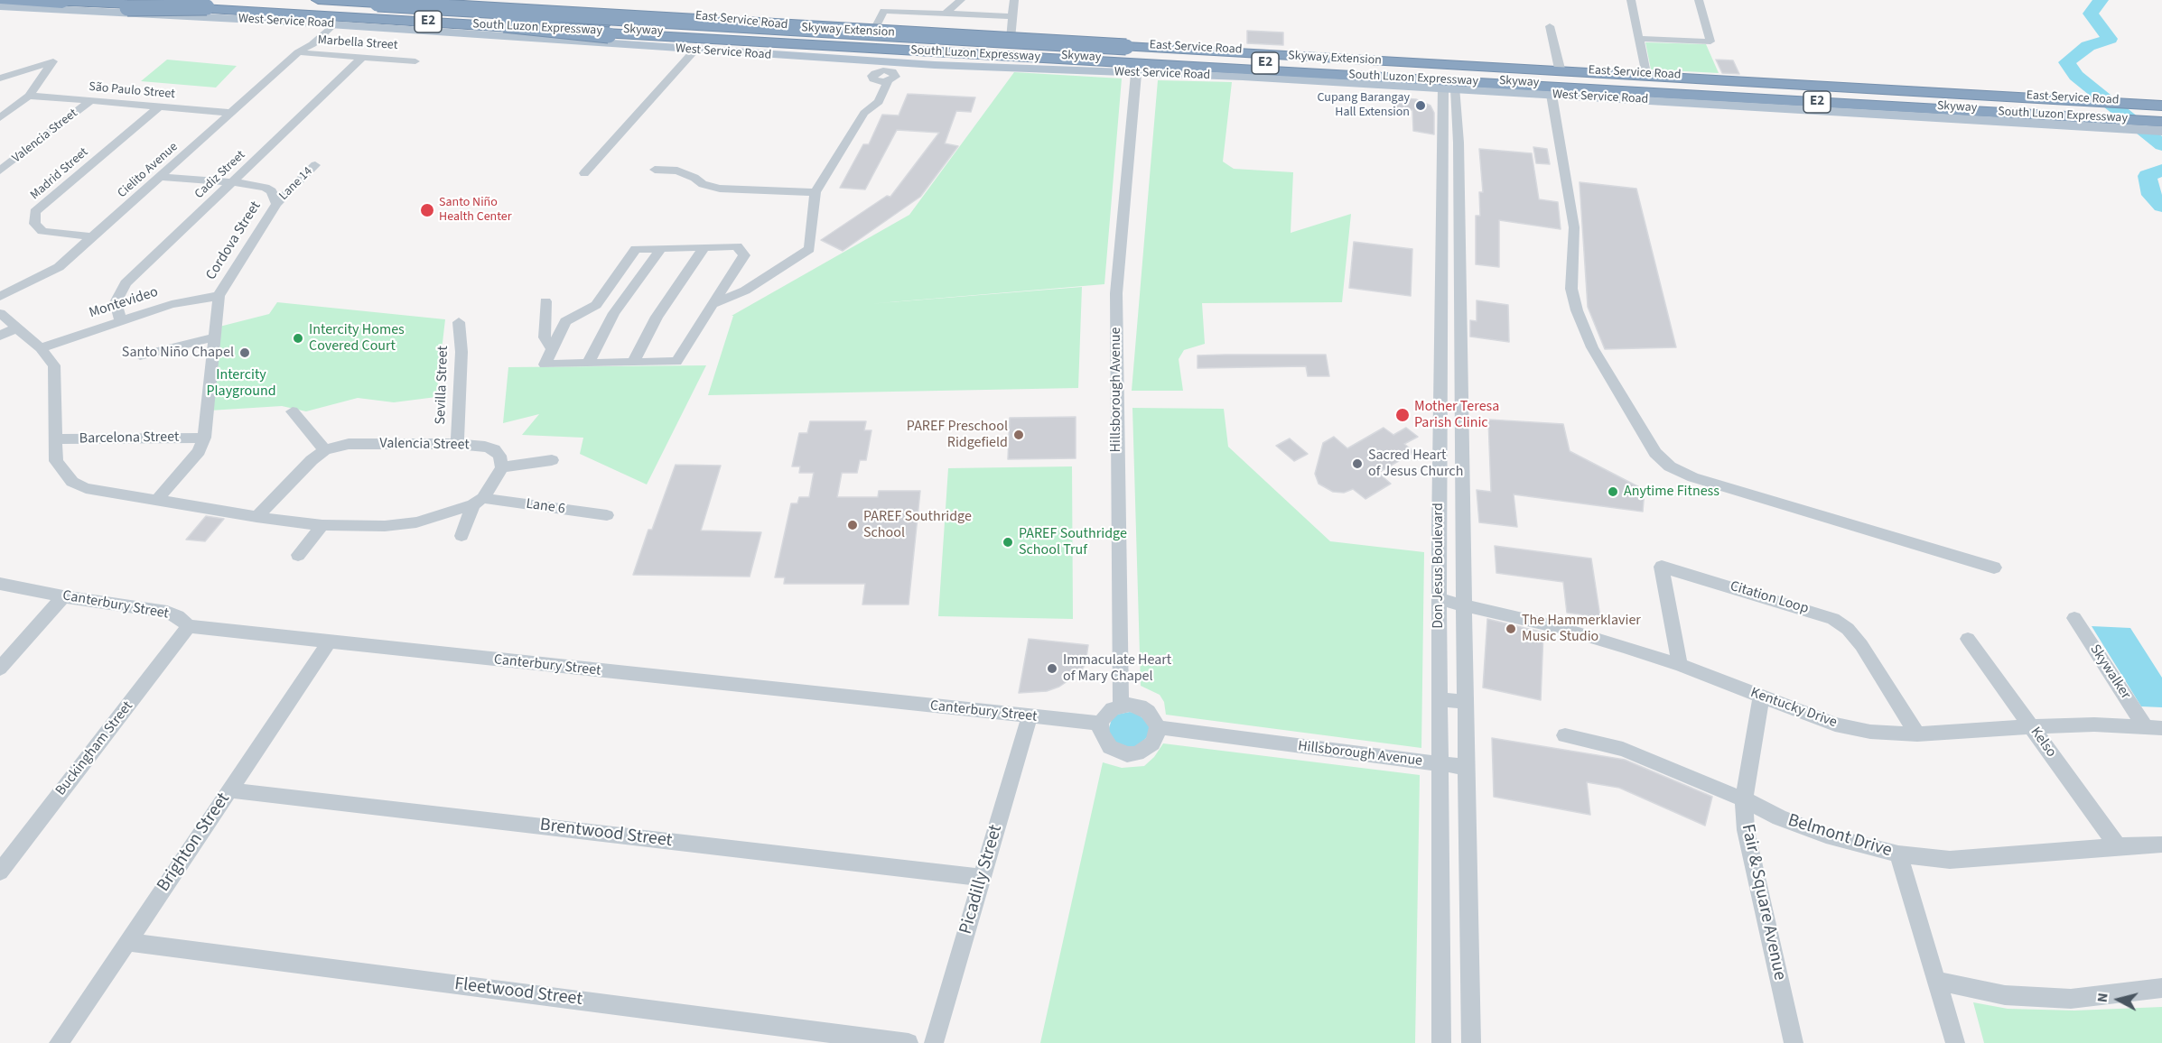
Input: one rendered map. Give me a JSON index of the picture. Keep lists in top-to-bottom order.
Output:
{
  "streets": {
    "highway": [
      "E2",
      "South Luzon Expressway",
      "Skyway",
      "Skyway Extension"
    ],
    "main road": ["East Service Road", "West Service Road"],
    "street": [
      "Marbella Street",
      "São Paulo Street",
      "Valencia Street",
      "Cielito Avenue",
      "Madrid Street",
      "Cadiz Street",
      "Lane 14",
      "Cordova Street",
      "Montevideo",
      "Sevilla Street",
      "Hillsborough Avenue",
      "Barcelona Street",
      "Lane 6",
      "Don Jesus Boulevard",
      "Citation Loop",
      "Canterbury Street",
      "Skywalker",
      "Kentucky Drive",
      "Kelso",
      "Buckingham Street",
      "Brentwood Street",
      "Belmont Drive",
      "Brighton Street",
      "Picadilly Street",
      "Fair & Square Avenue",
      "Fleetwood Street"
    ]
  },
  "crossings": [
    ["East Service Road", "West Service Road"],
    ["East Service Road", "South Luzon Expressway"],
    ["East Service Road", "Skyway"],
    ["East Service Road", "Skyway Extension"],
    ["West Service Road", "South Luzon Expressway"],
    ["West Service Road", "Skyway"],
    ["West Service Road", "Cielito Avenue"],
    ["West Service Road", "Hillsborough Avenue"],
    ["West Service Road", "Don Jesus Boulevard"],
    ["E2", "South Luzon Expressway"],
    ["E2", "Skyway Extension"],
    ["South Luzon Expressway", "Skyway"],
    ["South Luzon Expressway", "Skyway Extension"],
    ["Marbella Street", "Cielito Avenue"],
    ["Marbella Street", "Cadiz Street"],
    ["São Paulo Street", "Valencia Street"],
    ["São Paulo Street", "Cielito Avenue"],
    ["São Paulo Street", "Madrid Street"],
    ["Valencia Street", "Sevilla Street"],
    ["Cielito Avenue", "Madrid Street"],
    ["Cielito Avenue", "Cordova Street"],
    ["Cadiz Street", "Cordova Street"],
    ["Cadiz Street", "Montevideo"],
    ["Lane 14", "Cordova Street"],
    ["Cordova Street", "Montevideo"],
    ["Cordova Street", "Barcelona Street"],
    ["Hillsborough Avenue", "Don Jesus Boulevard"],
    ["Hillsborough Avenue", "Canterbury Street"],
    ["Don Jesus Boulevard", "Kentucky Drive"],
    ["Citation Loop", "Kentucky Drive"],
    ["Canterbury Street", "Buckingham Street"],
    ["Canterbury Street", "Brighton Street"],
    ["Canterbury Street", "Picadilly Street"],
    ["Skywalker", "Kentucky Drive"],
    ["Kentucky Drive", "Kelso"],
    ["Kentucky Drive", "Fair & Square Avenue"],
    ["Kelso", "Belmont Drive"],
    ["Brentwood Street", "Brighton Street"],
    ["Brentwood Street", "Picadilly Street"],
    ["Belmont Drive", "Fair & Square Avenue"],
    ["Brighton Street", "Fleetwood Street"]
  ],
  "parks": ["Intercity Playground"],
  "places": [
    "Cupang Barangay Hall Extension",
    "Santo Niño Health Center",
    "Intercity Homes Covered Court",
    "Santo Niño Chapel",
    "Mother Teresa Parish Clinic",
    "PAREF Preschool Ridgefield",
    "Sacred Heart of Jesus Church",
    "Anytime Fitness",
    "PAREF Southridge School",
    "PAREF Southridge School Truf",
    "The Hammerklavier Music Studio",
    "Immaculate Heart of Mary Chapel"
  ],
  "north": "left"
}
